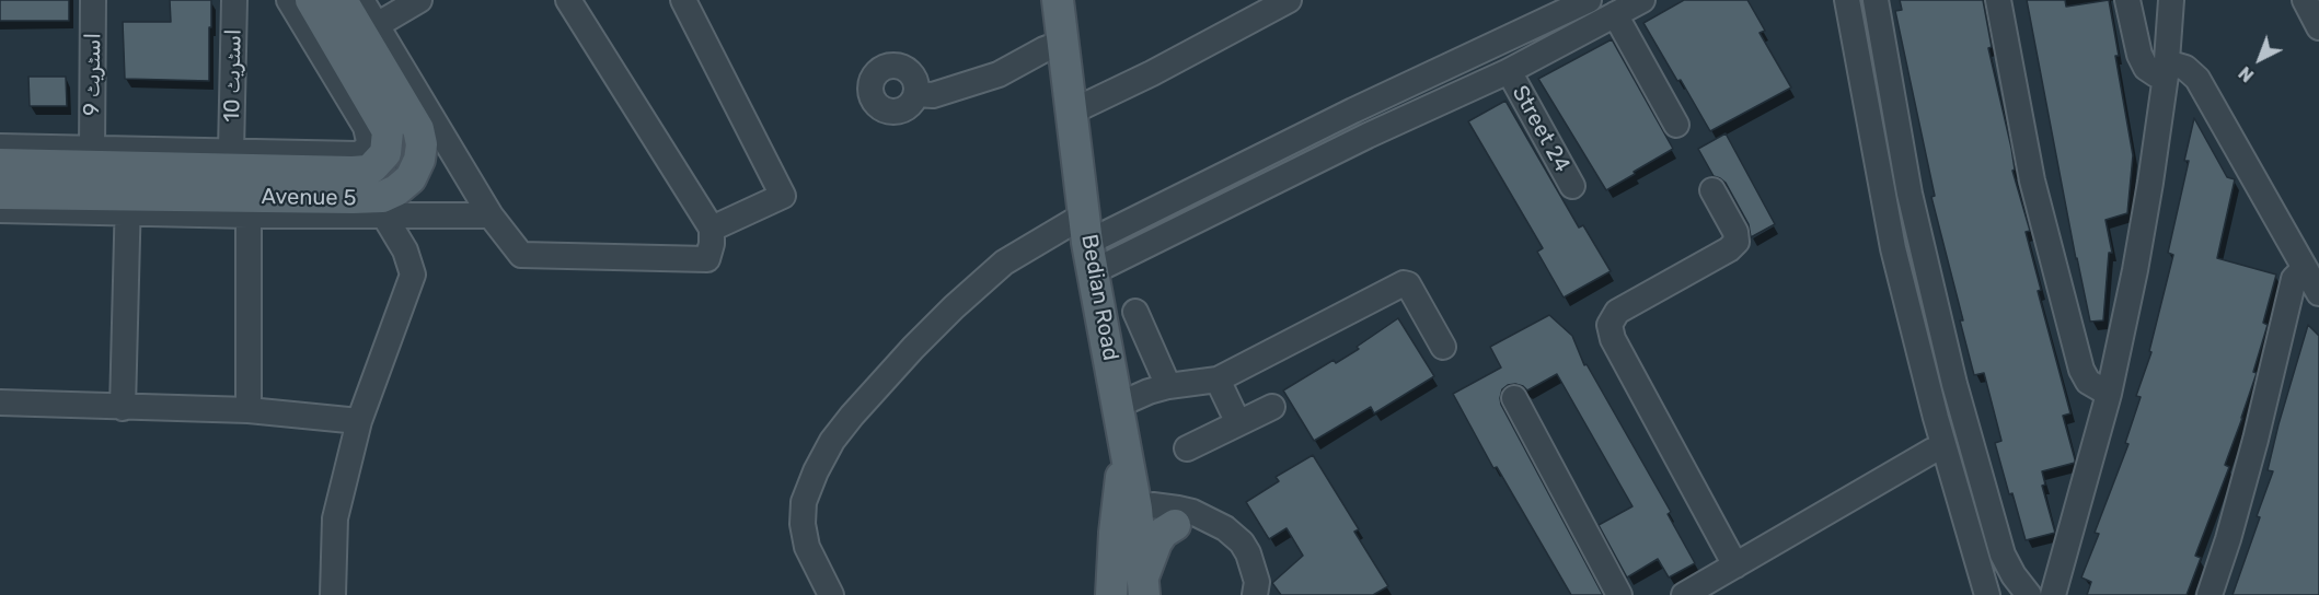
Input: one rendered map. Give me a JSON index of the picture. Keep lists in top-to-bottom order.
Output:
{
  "streets": {
    "main road": ["Avenue 5", "Bedian Road"],
    "street": ["اسٹریٹ 9", "اسٹریٹ 10", "Street 24"]
  },
  "north": "bottom left"
}
